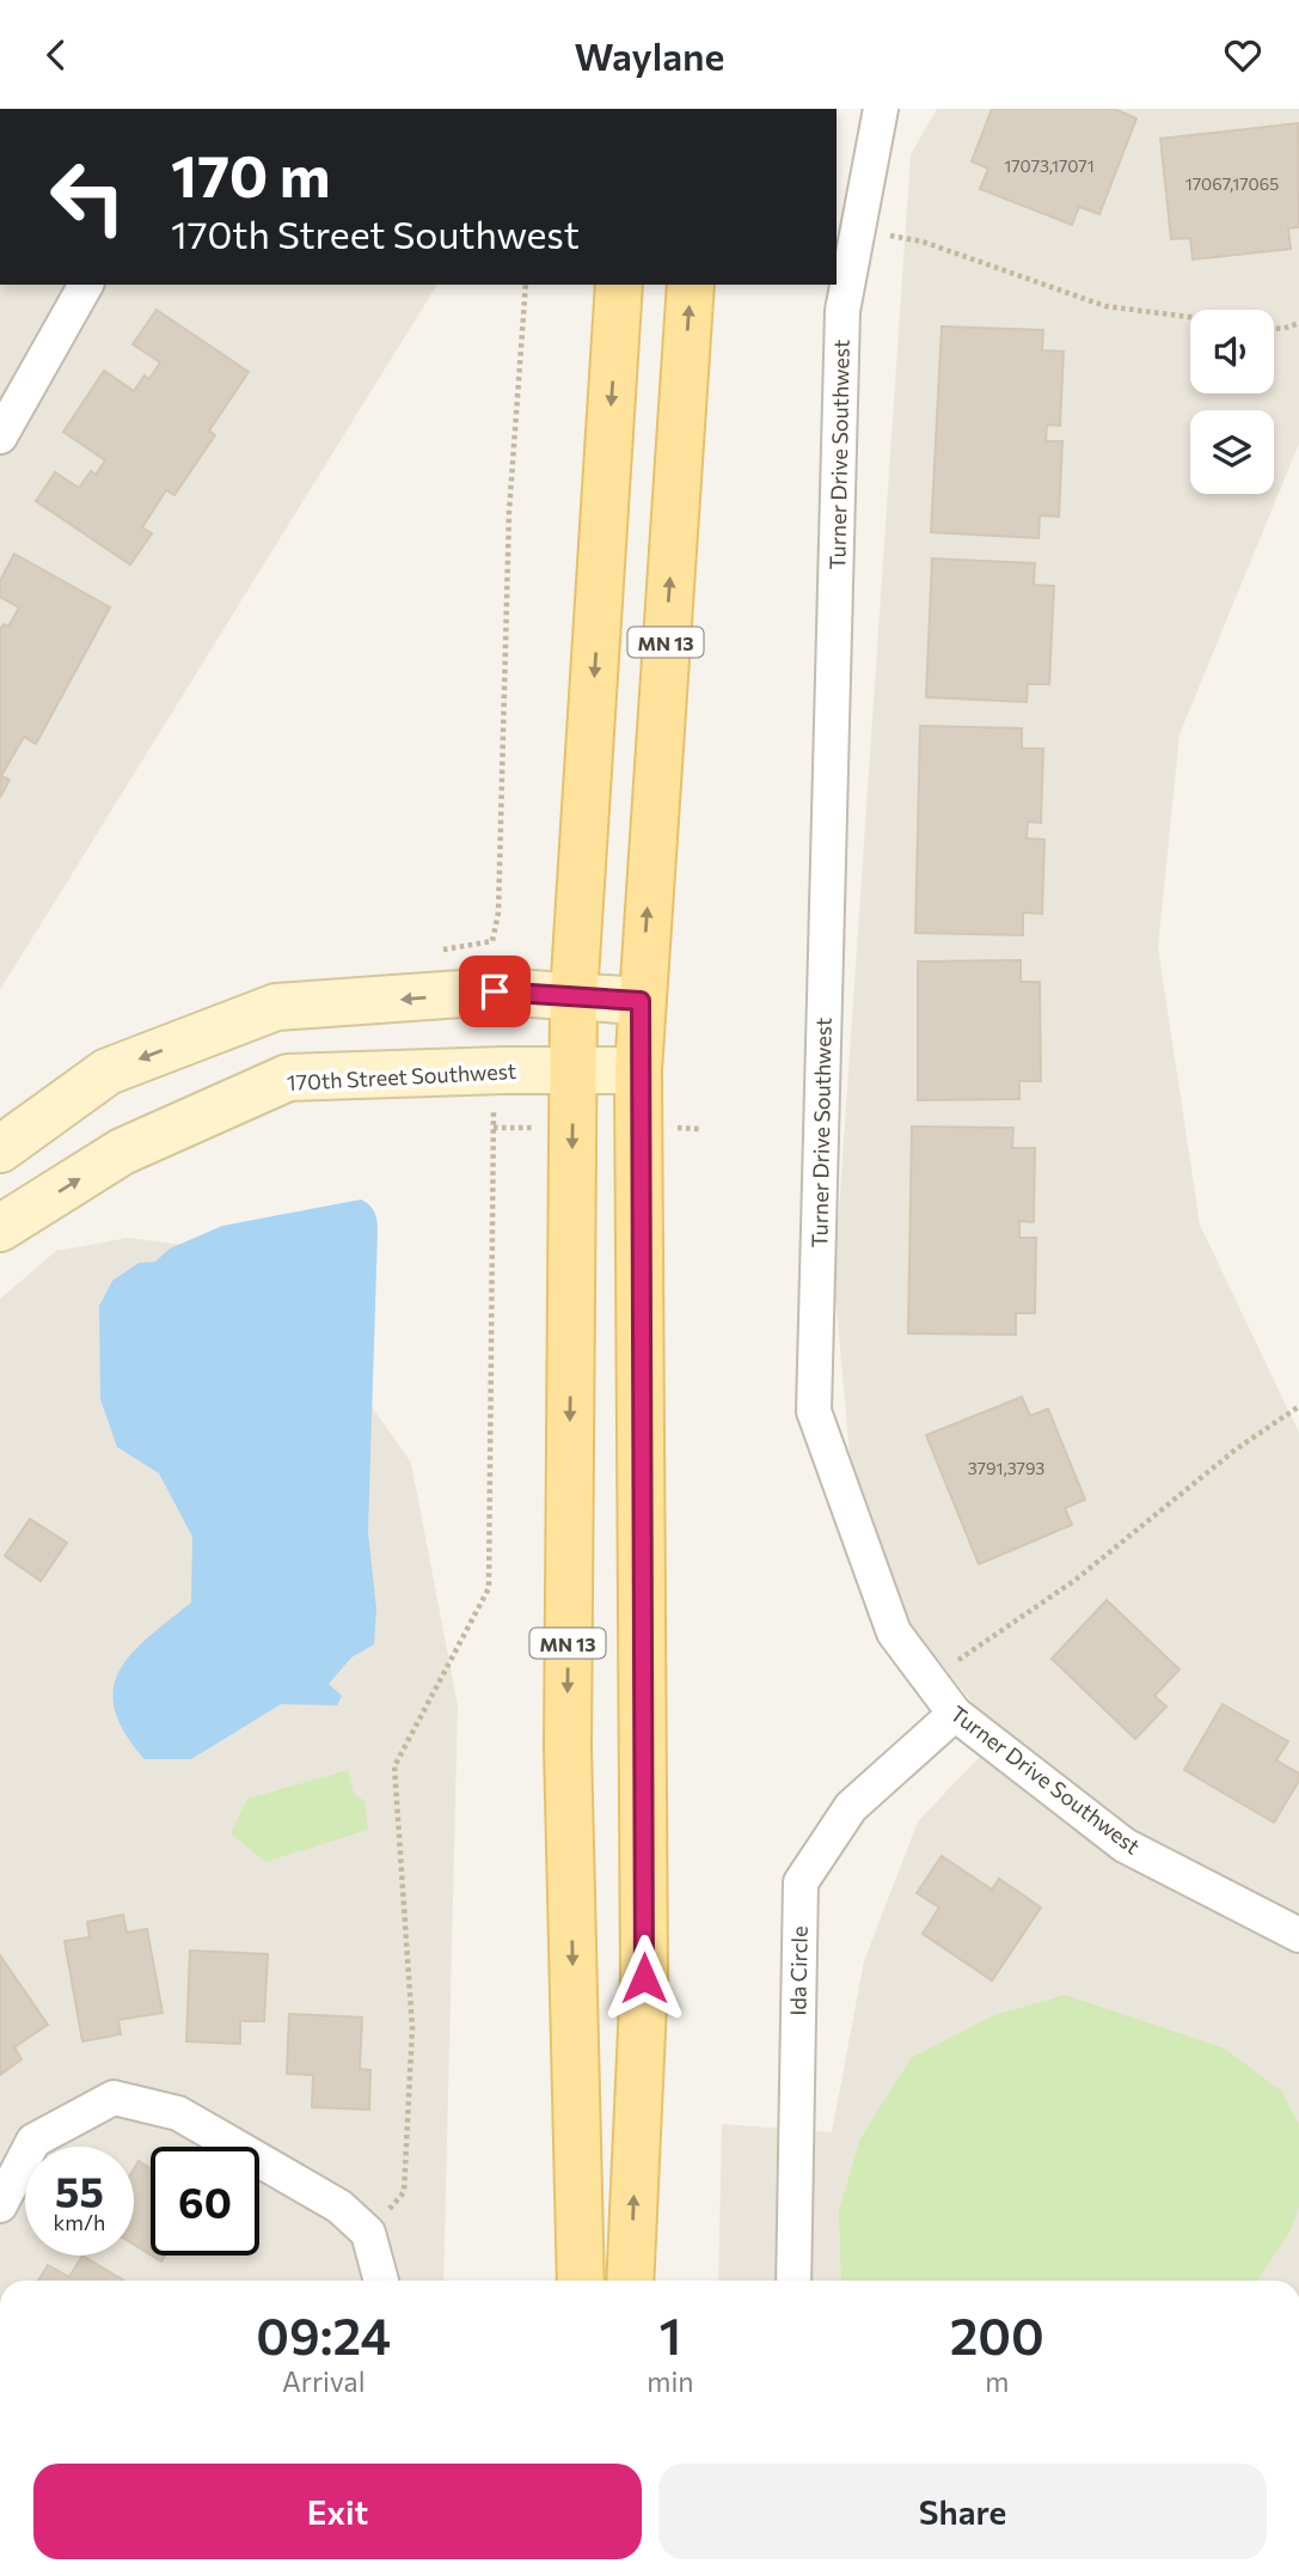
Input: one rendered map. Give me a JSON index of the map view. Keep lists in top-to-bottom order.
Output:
{
  "streets": {
    "main road": ["MN 13"],
    "street": ["Turner Drive Southwest", "170th Street Southwest", "Ida Circle"]
  },
  "crossings": [
    ["Turner Drive Southwest", "Ida Circle"],
    ["MN 13", "170th Street Southwest"]
  ],
  "house_numbers": ["17073,17071", "17067,17065", "3791,3793"],
  "page": {
    "header": "Waylane",
    "turn": ["170 m", "170th Street Southwest"],
    "speed": "55 km/h",
    "limit": "60",
    "eta": [
      "09:24",
      "Arrival",
      "1",
      "min",
      "200",
      "m"
    ],
    "buttons": ["Exit", "Share"]
  }
}
